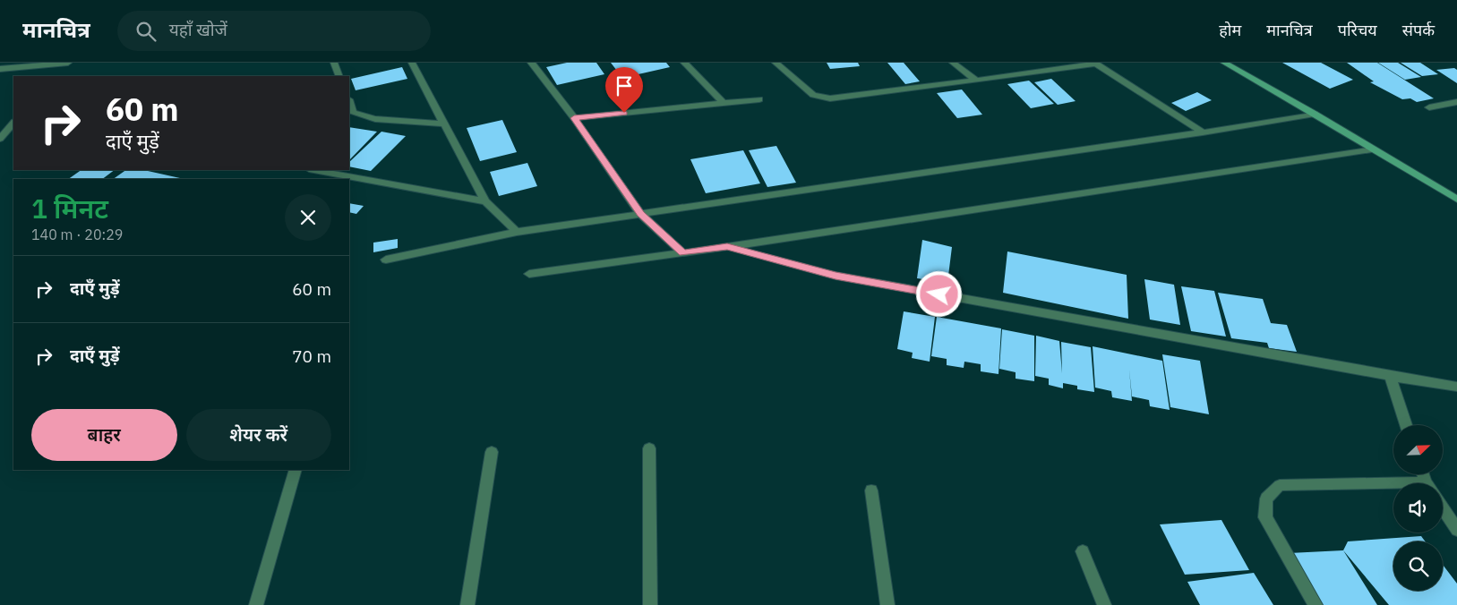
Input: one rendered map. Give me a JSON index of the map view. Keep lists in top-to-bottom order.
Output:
{
  "north": "top right",
  "page": {
    "header": "मानचित्र",
    "search": "यहाँ खोजें",
    "nav": [
      "होम",
      "मानचित्र",
      "परिचय",
      "संपर्क"
    ],
    "turn": ["60 m", "दाएँ मुड़ें"],
    "heading": ["1 मिनट", "140 m · 20:29"],
    "list": [
      {
        "name": "दाएँ मुड़ें",
        "value": "60 m"
      },
      {
        "name": "दाएँ मुड़ें",
        "value": "70 m"
      }
    ],
    "buttons": ["बाहर", "शेयर करें"]
  }
}
